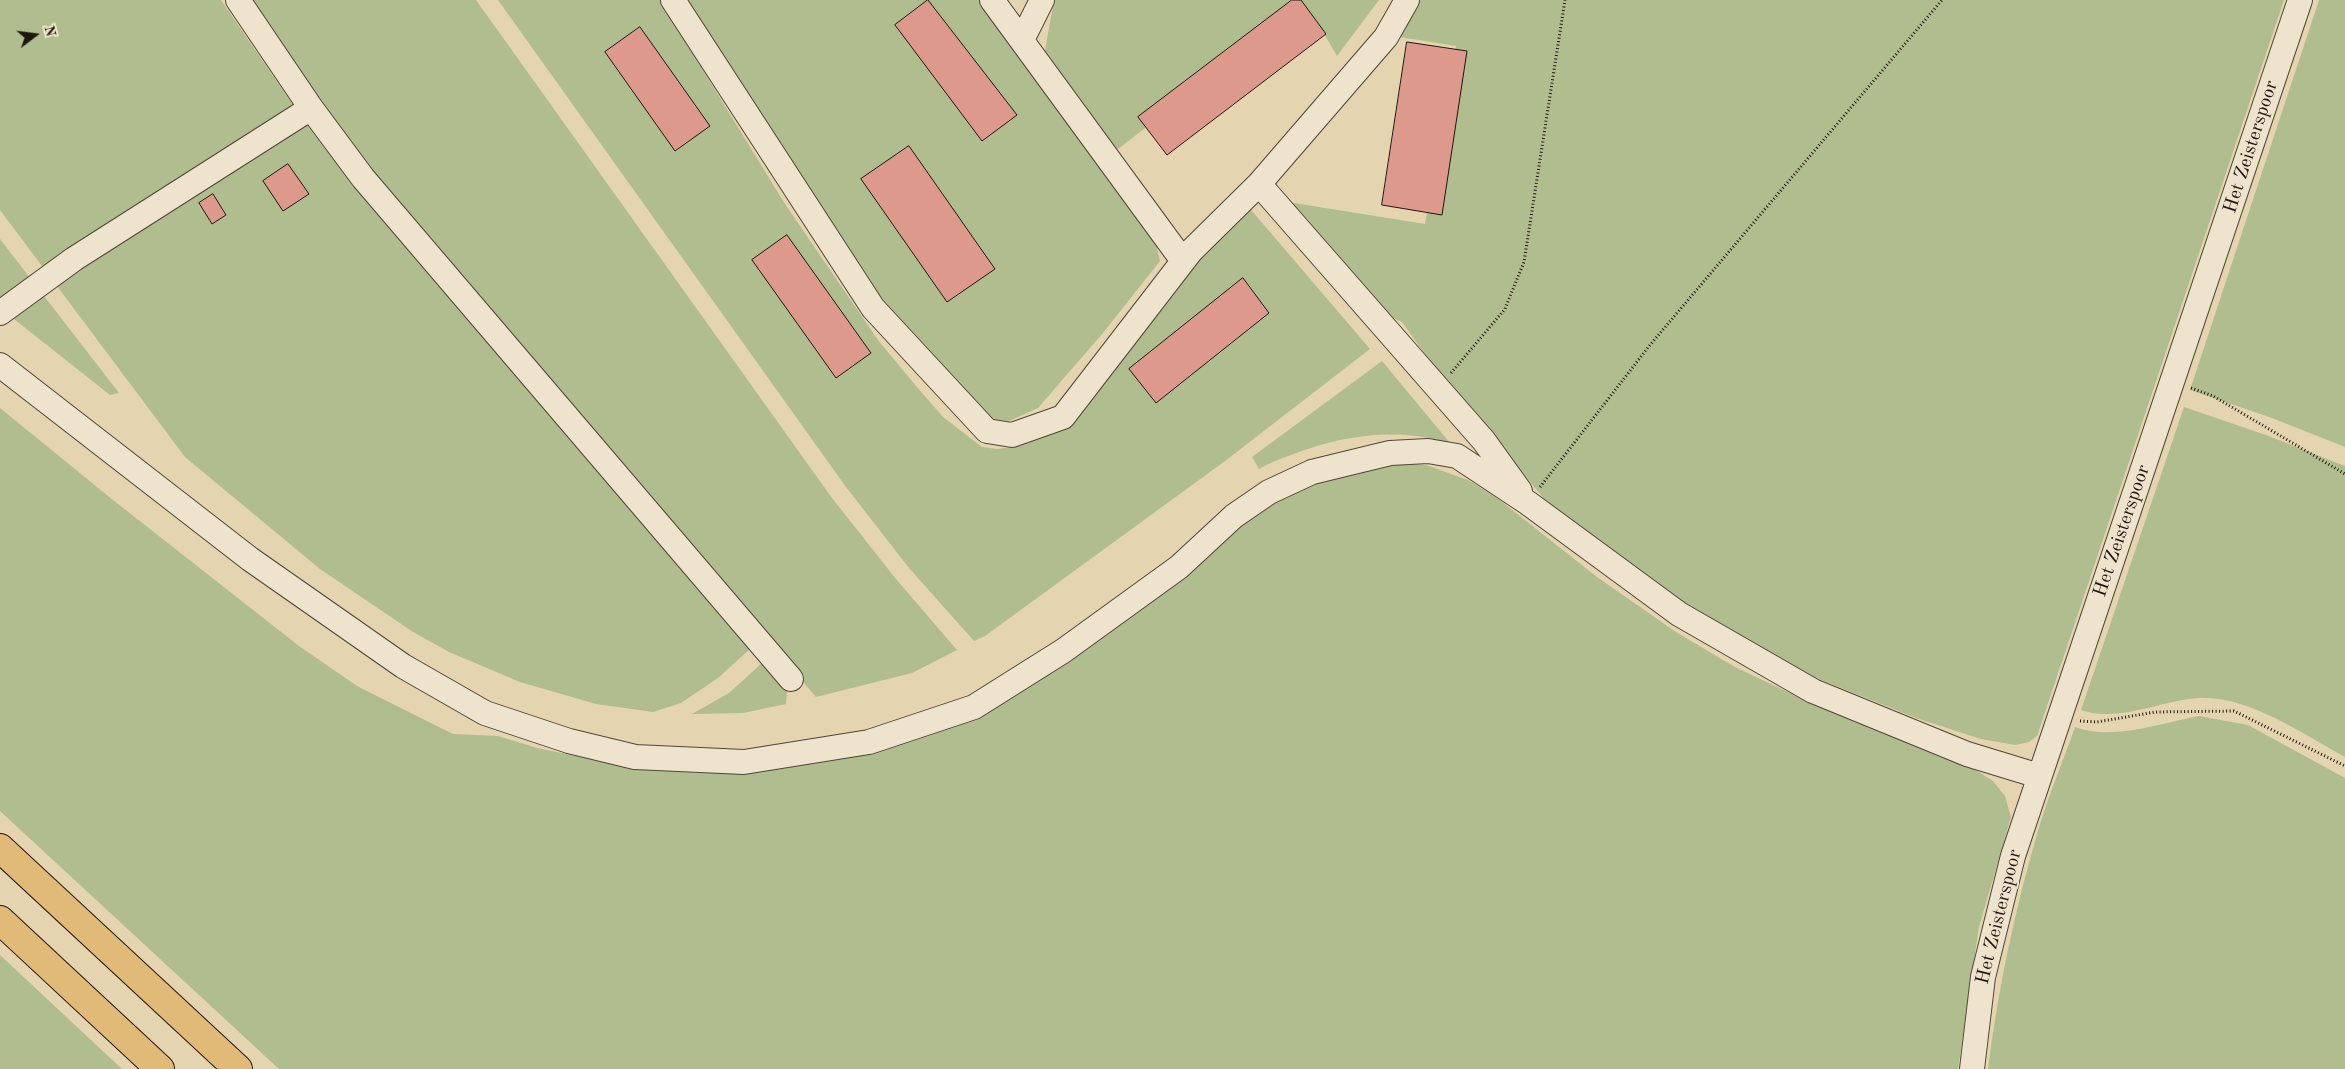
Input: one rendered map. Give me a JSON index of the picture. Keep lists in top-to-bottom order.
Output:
{
  "streets": {
    "street": ["Het Zeisterspoor"]
  },
  "north": "right"
}
